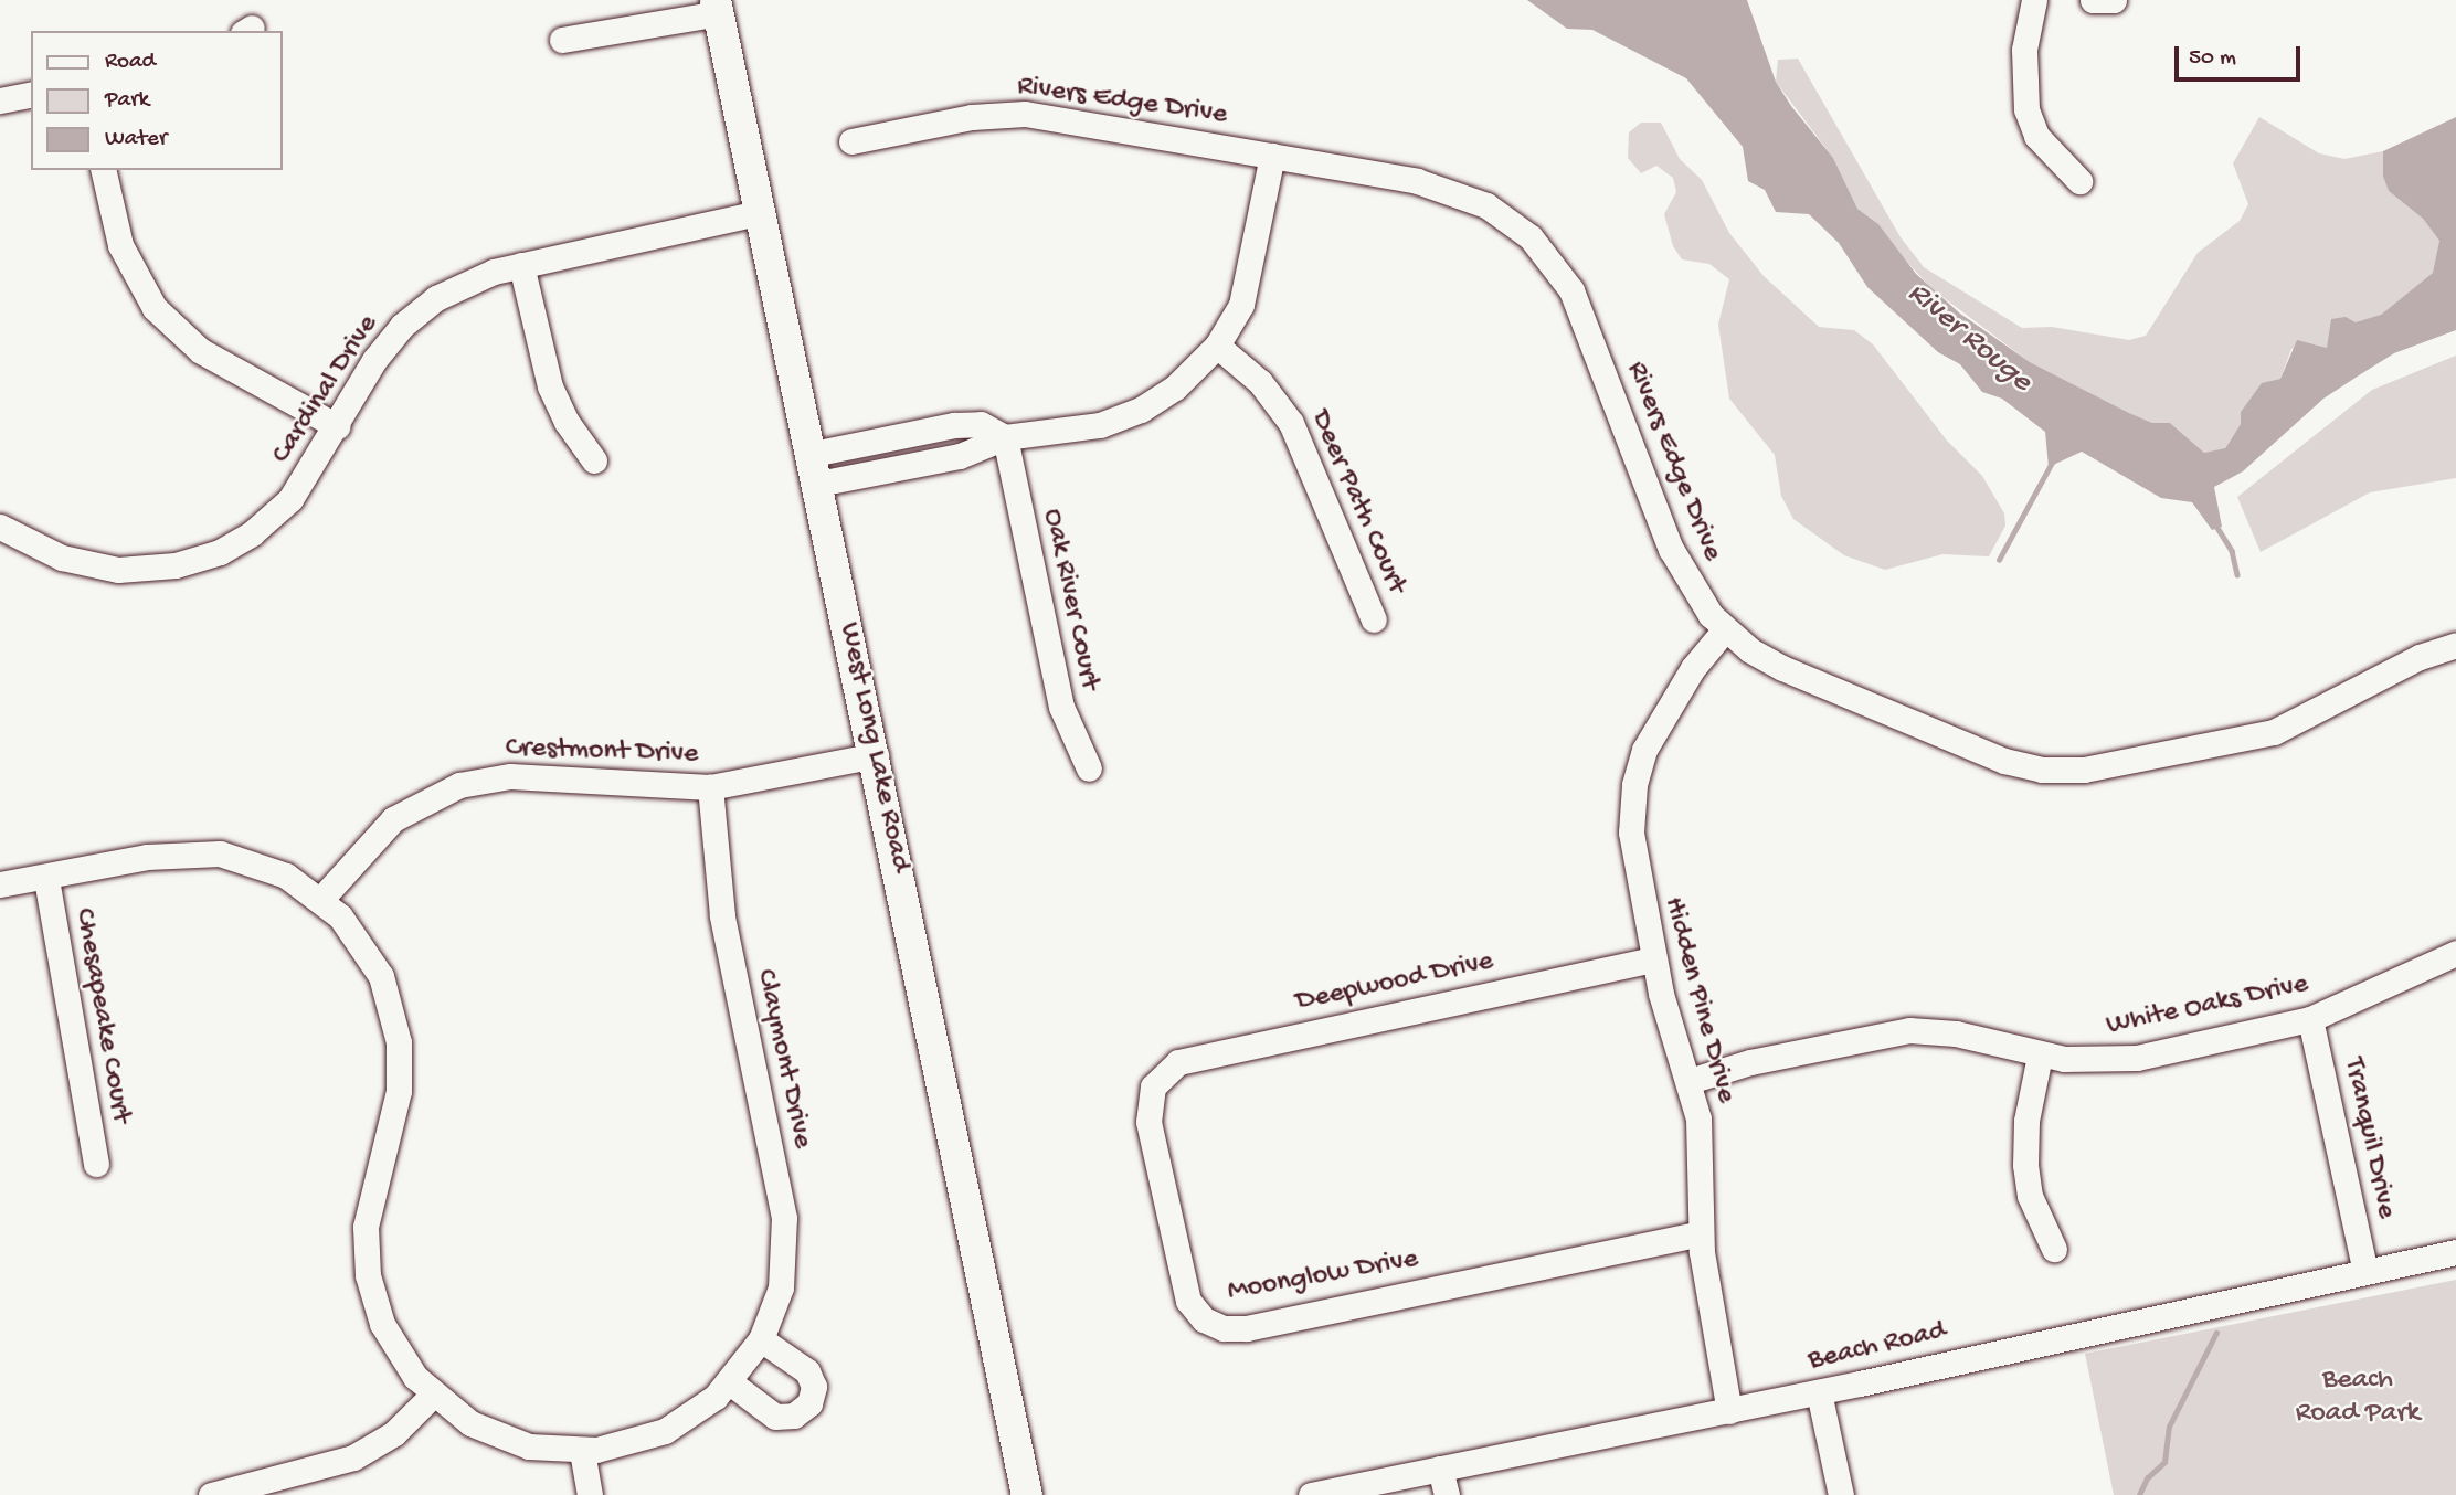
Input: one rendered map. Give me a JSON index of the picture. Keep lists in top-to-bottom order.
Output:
{
  "streets": {
    "main road": ["West Long Lake Road"],
    "street": [
      "Rivers Edge Drive",
      "Cardinal Drive",
      "Deer Path Court",
      "Oak River Court",
      "Crestmont Drive",
      "Deepwood Drive",
      "Hidden Pine Drive",
      "White Oaks Drive",
      "Chesapeake Court",
      "Claymont Drive",
      "Tranquil Drive",
      "Moonglow Drive",
      "Beach Road"
    ]
  },
  "crossings": [
    ["Rivers Edge Drive", "Hidden Pine Drive"],
    ["Cardinal Drive", "West Long Lake Road"],
    ["West Long Lake Road", "Crestmont Drive"],
    ["Crestmont Drive", "Claymont Drive"],
    ["Deepwood Drive", "Hidden Pine Drive"],
    ["Deepwood Drive", "Moonglow Drive"],
    ["Hidden Pine Drive", "White Oaks Drive"],
    ["Hidden Pine Drive", "Moonglow Drive"],
    ["Hidden Pine Drive", "Beach Road"],
    ["White Oaks Drive", "Tranquil Drive"],
    ["Chesapeake Court", "Claymont Drive"],
    ["Tranquil Drive", "Beach Road"]
  ],
  "water": ["River Rouge"],
  "parks": ["Beach Road Park"],
  "legend": ["Road", "Park", "Water"],
  "scale_bar": "50 m"
}
